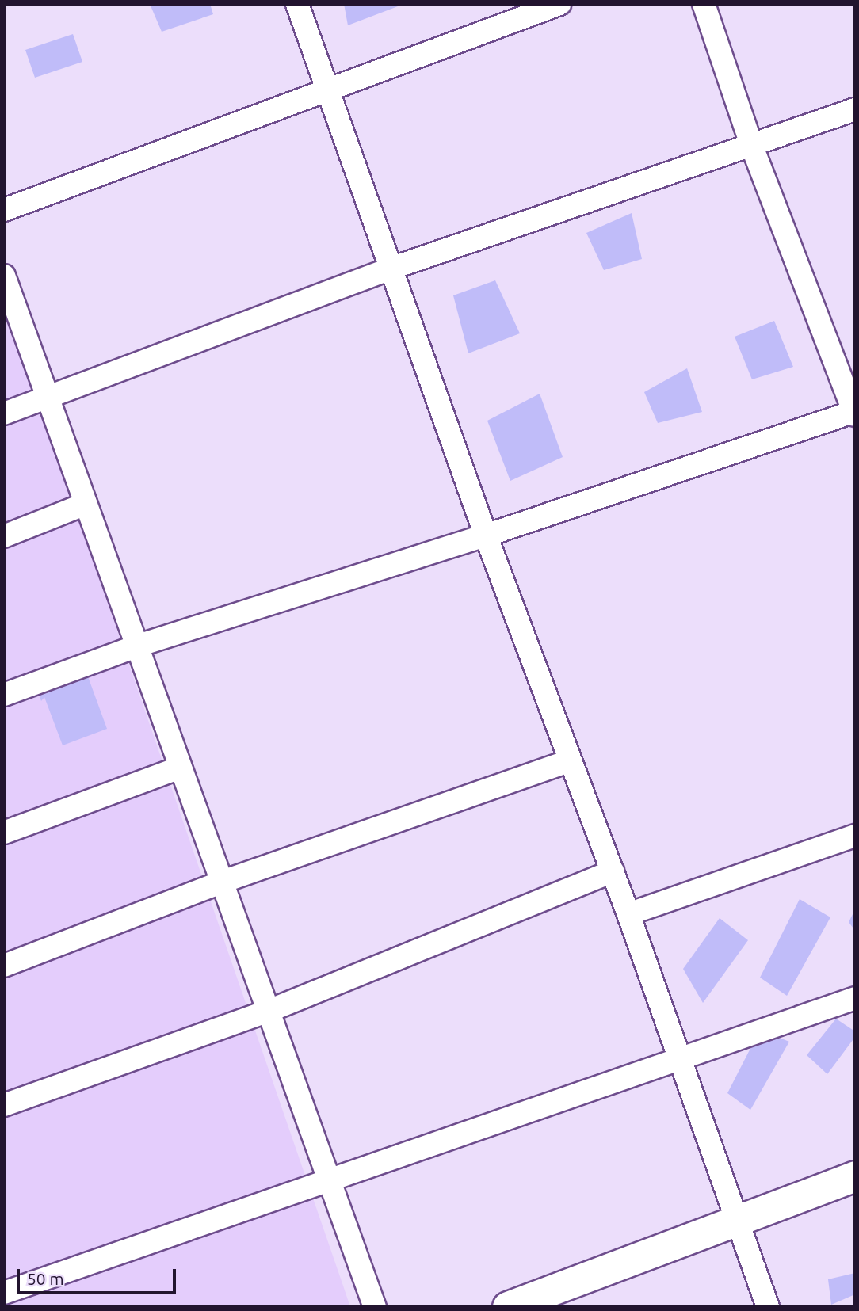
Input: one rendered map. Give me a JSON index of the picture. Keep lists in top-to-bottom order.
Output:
{
  "scale_bar": "50 m"
}
